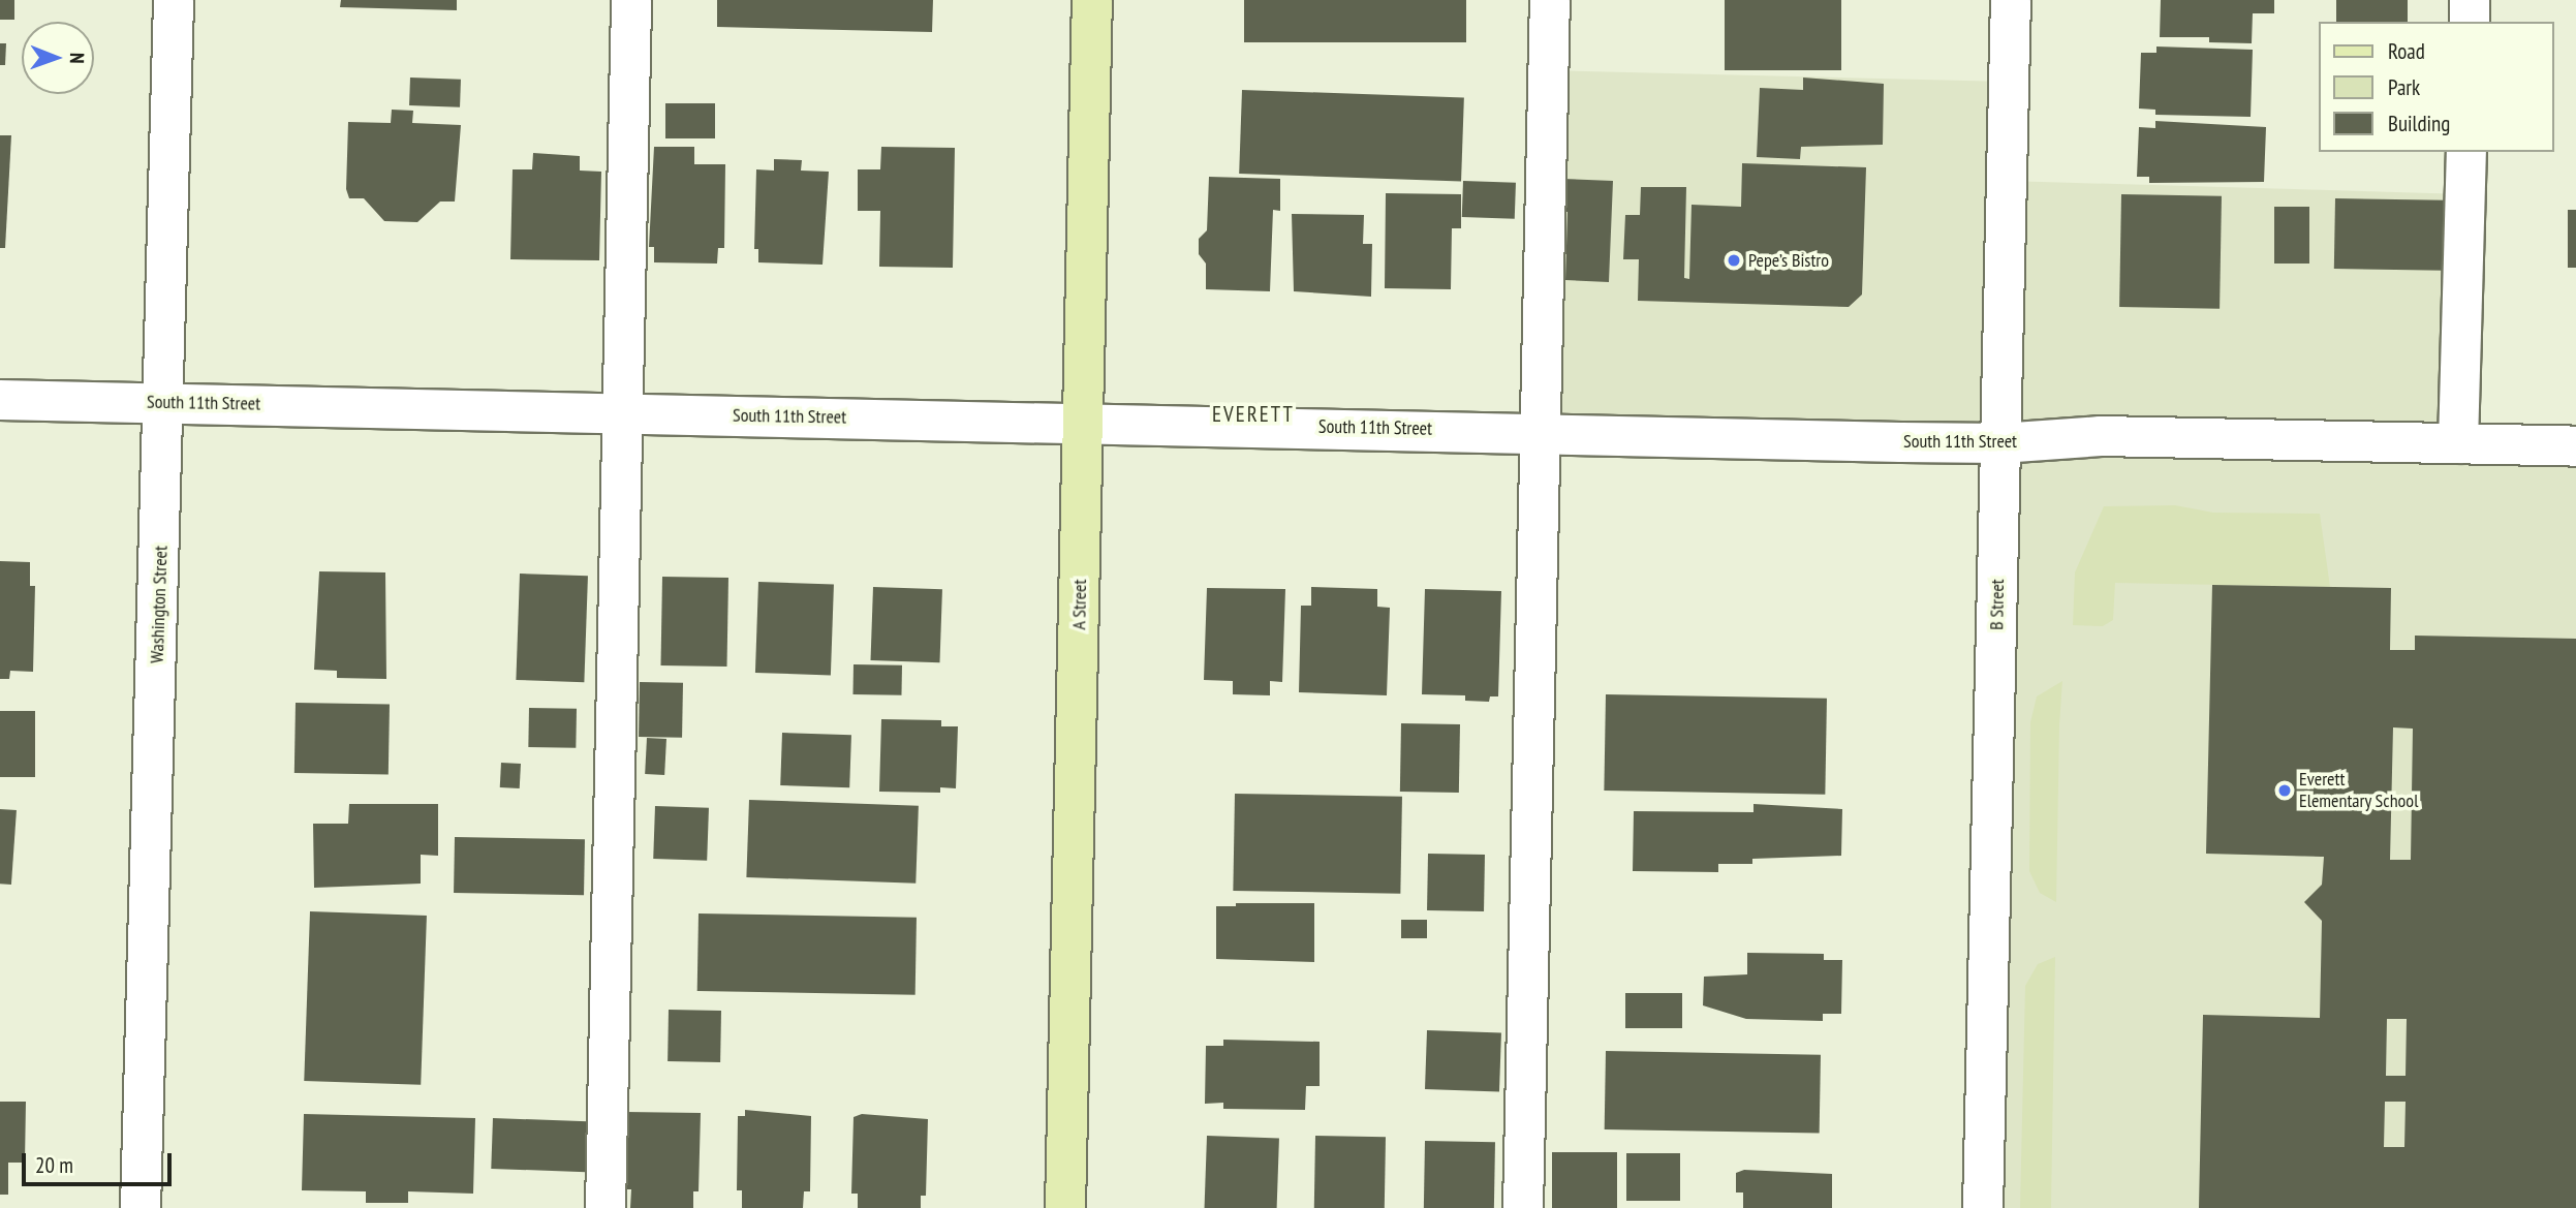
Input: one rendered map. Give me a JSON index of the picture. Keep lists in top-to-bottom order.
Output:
{
  "streets": {
    "main road": ["A Street"],
    "street": ["South 11th Street", "Washington Street", "B Street"]
  },
  "crossings": [
    ["South 11th Street", "Washington Street"],
    ["South 11th Street", "A Street"],
    ["South 11th Street", "B Street"]
  ],
  "districts": ["EVERETT"],
  "places": ["Pepe’s Bistro", "Everett Elementary School"],
  "legend": ["Road", "Park", "Building"],
  "scale_bar": "20 m",
  "north": "right"
}
